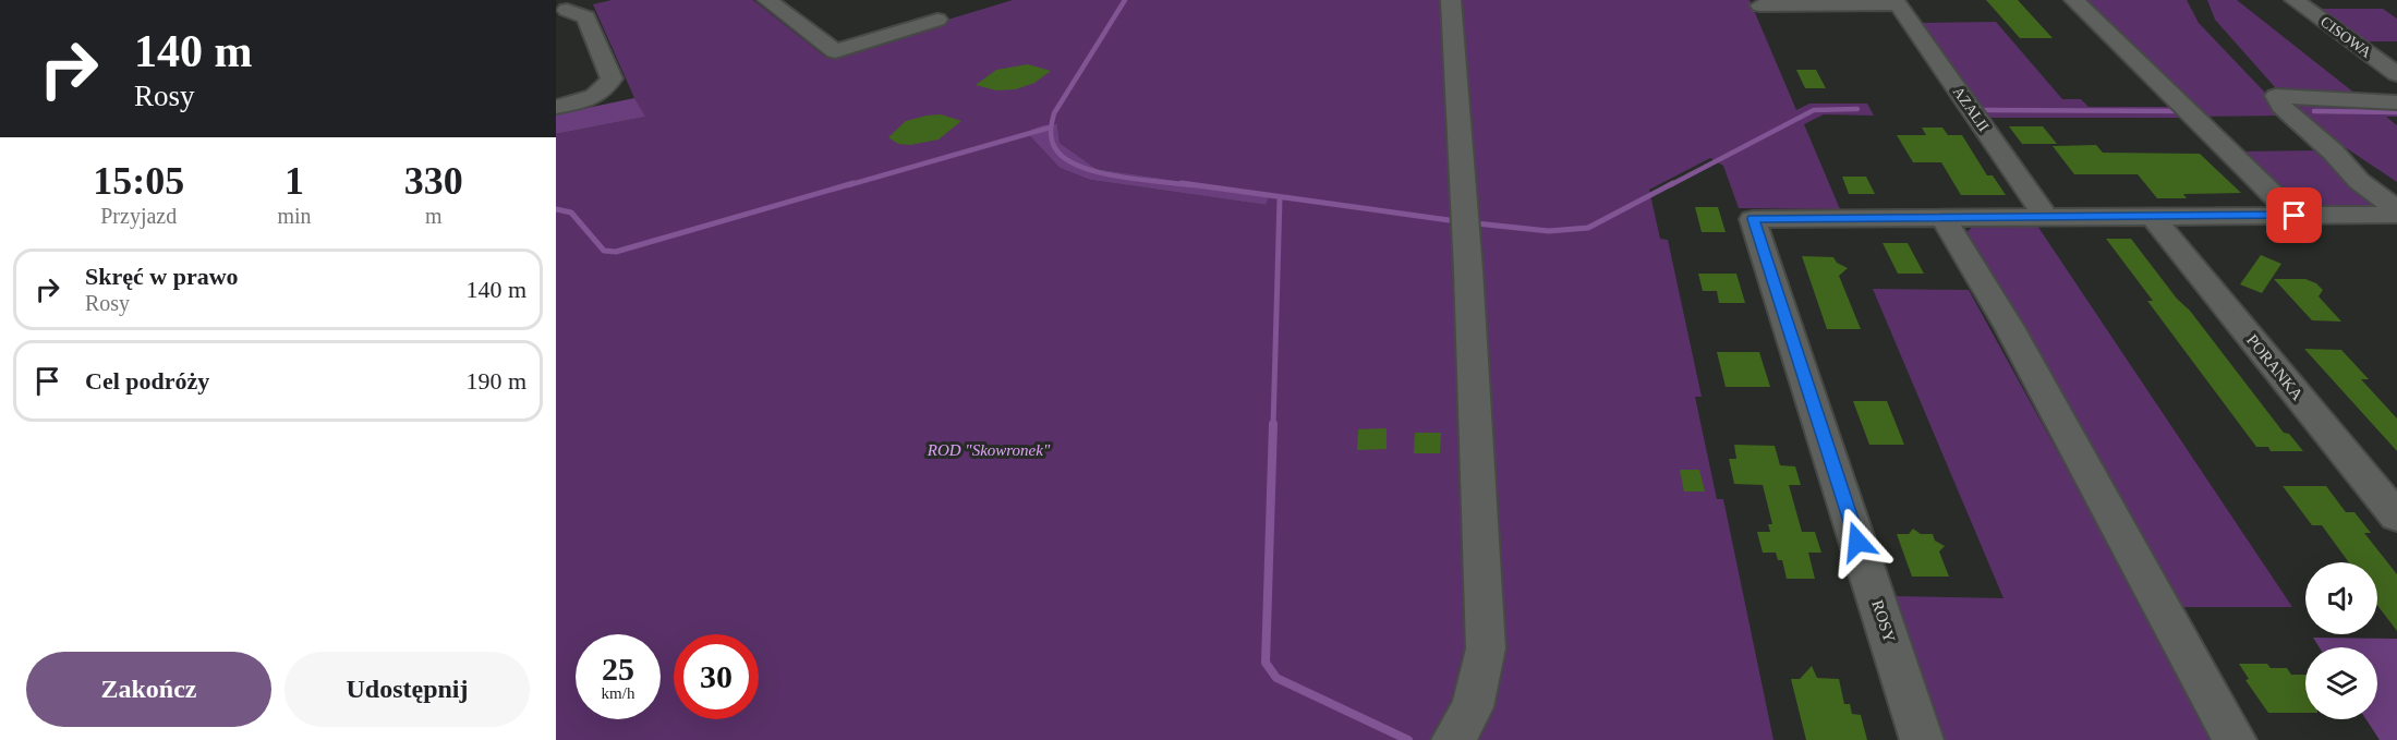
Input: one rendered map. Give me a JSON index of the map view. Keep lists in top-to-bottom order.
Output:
{
  "streets": {
    "street": [
      "CISOWA",
      "AZALII",
      "PORANKA",
      "ROSY"
    ]
  },
  "crossings": [
    ["AZALII", "ROSY"],
    ["PORANKA", "ROSY"]
  ],
  "parks": ["ROD \"Skowronek\""],
  "page": {
    "turn": ["140 m", "Rosy"],
    "eta": [
      "15:05",
      "Przyjazd",
      "1",
      "min",
      "330",
      "m"
    ],
    "list": [
      {
        "name": "Skręć w prawo",
        "note": "Rosy",
        "value": "140 m"
      },
      {
        "name": "Cel podróży",
        "value": "190 m"
      }
    ],
    "speed": "25 km/h",
    "limit": "30",
    "buttons": ["Zakończ", "Udostępnij"]
  }
}
